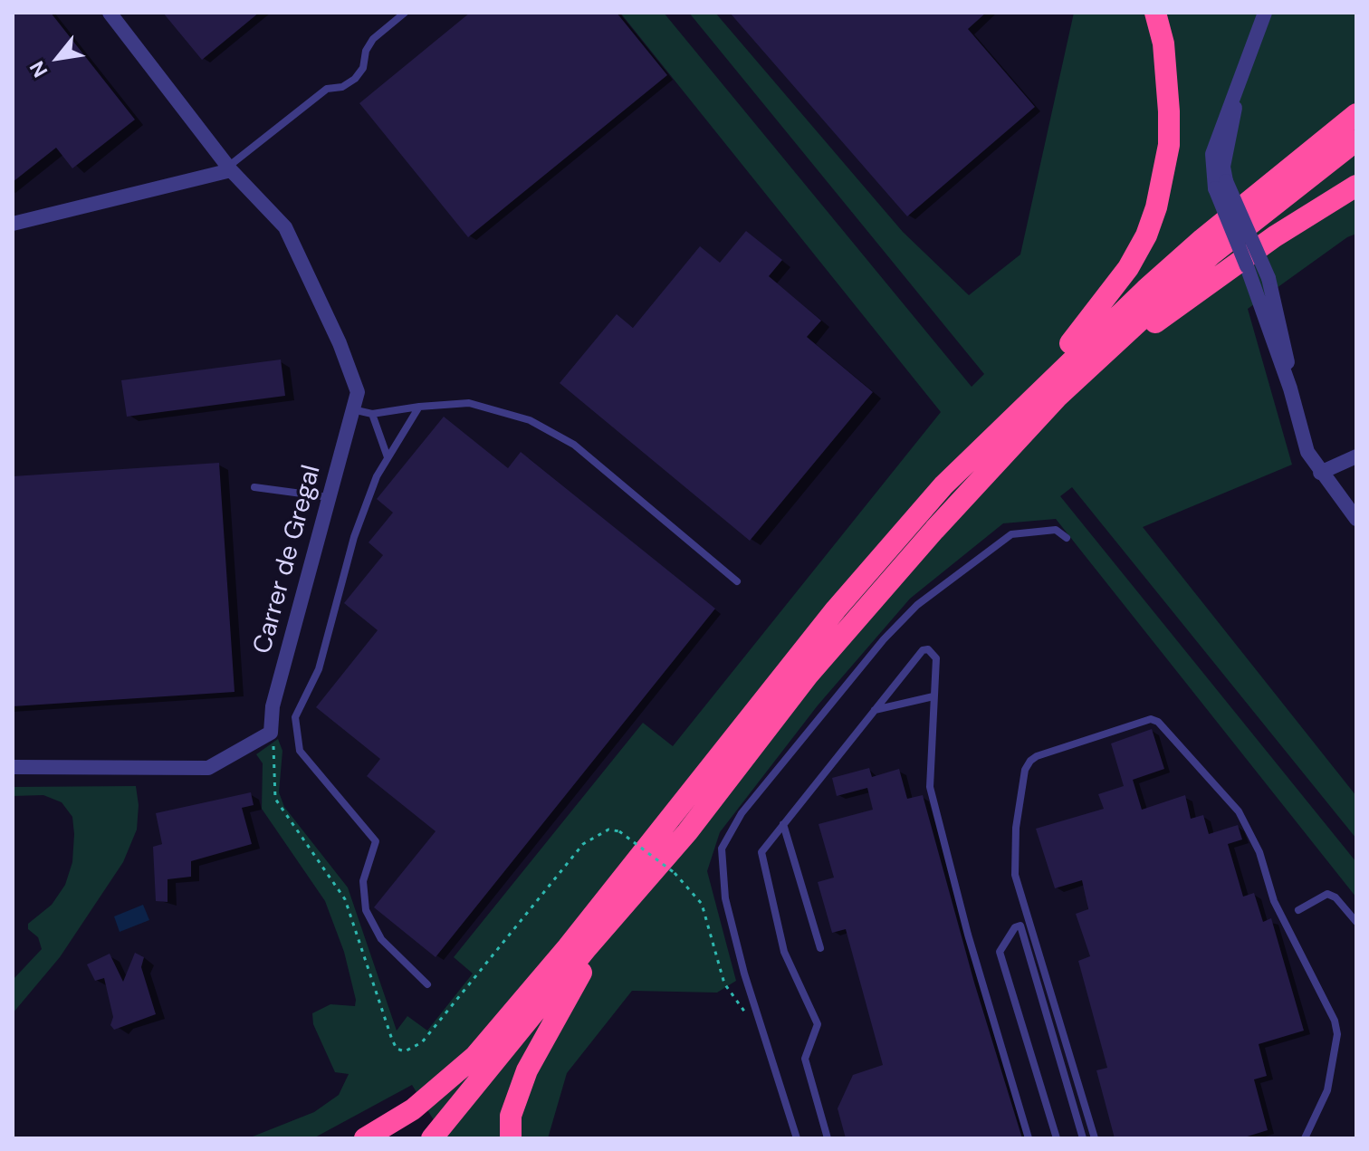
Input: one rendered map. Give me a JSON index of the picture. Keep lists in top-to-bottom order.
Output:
{
  "streets": {
    "street": ["Carrer de Gregal"]
  },
  "north": "bottom left"
}
